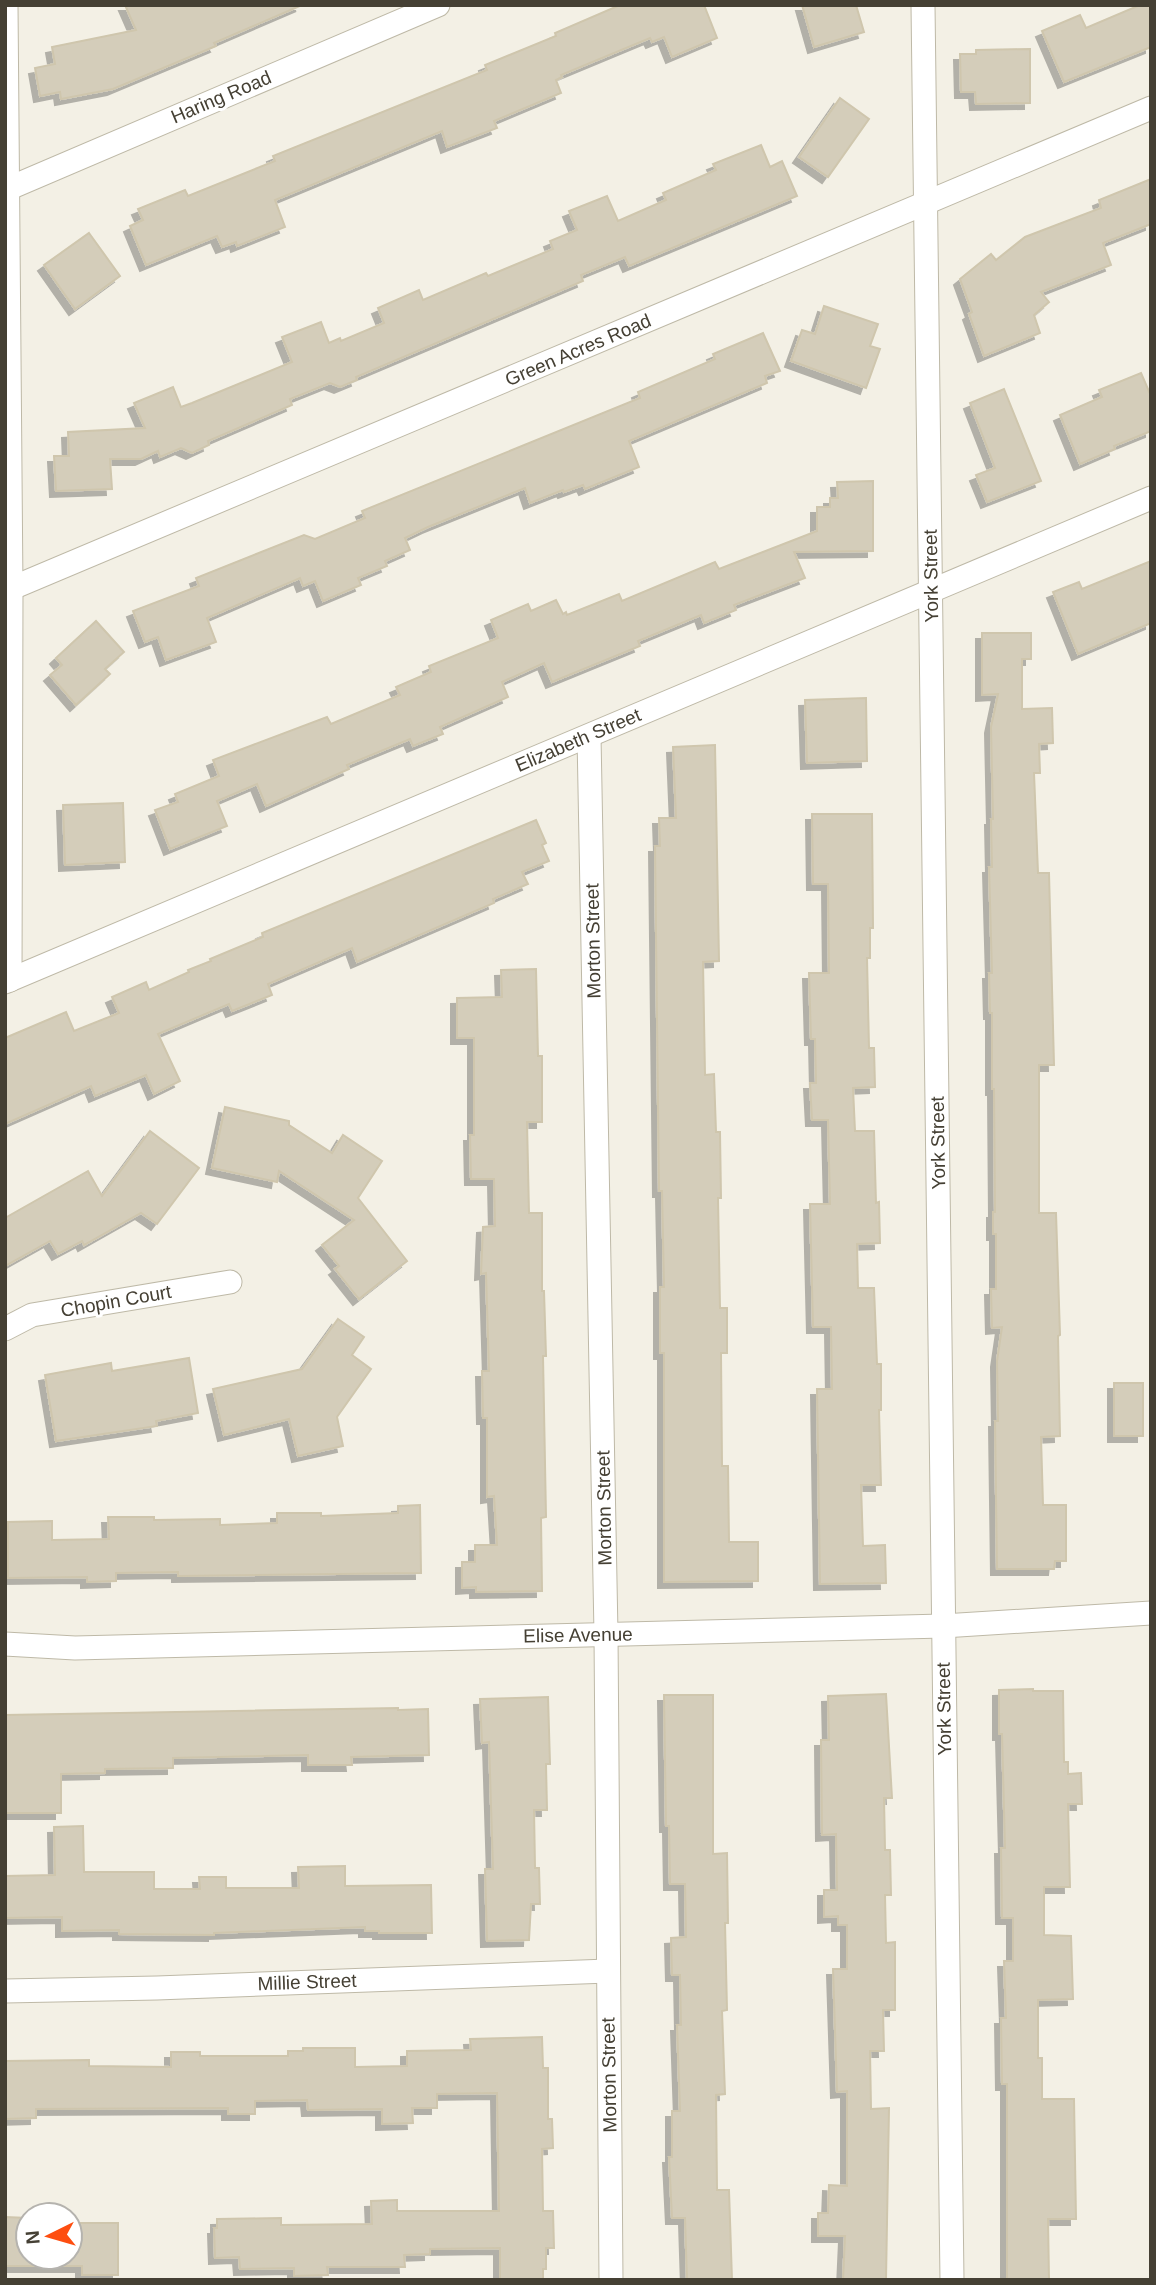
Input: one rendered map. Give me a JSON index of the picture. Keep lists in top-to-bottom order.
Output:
{
  "streets": {
    "street": [
      "Haring Road",
      "Green Acres Road",
      "York Street",
      "Elizabeth Street",
      "Morton Street",
      "Chopin Court",
      "Elise Avenue",
      "Millie Street"
    ]
  },
  "crossings": [
    ["Green Acres Road", "York Street"],
    ["York Street", "Elizabeth Street"],
    ["York Street", "Elise Avenue"],
    ["Elizabeth Street", "Morton Street"],
    ["Morton Street", "Elise Avenue"],
    ["Morton Street", "Millie Street"]
  ],
  "north": "left"
}
